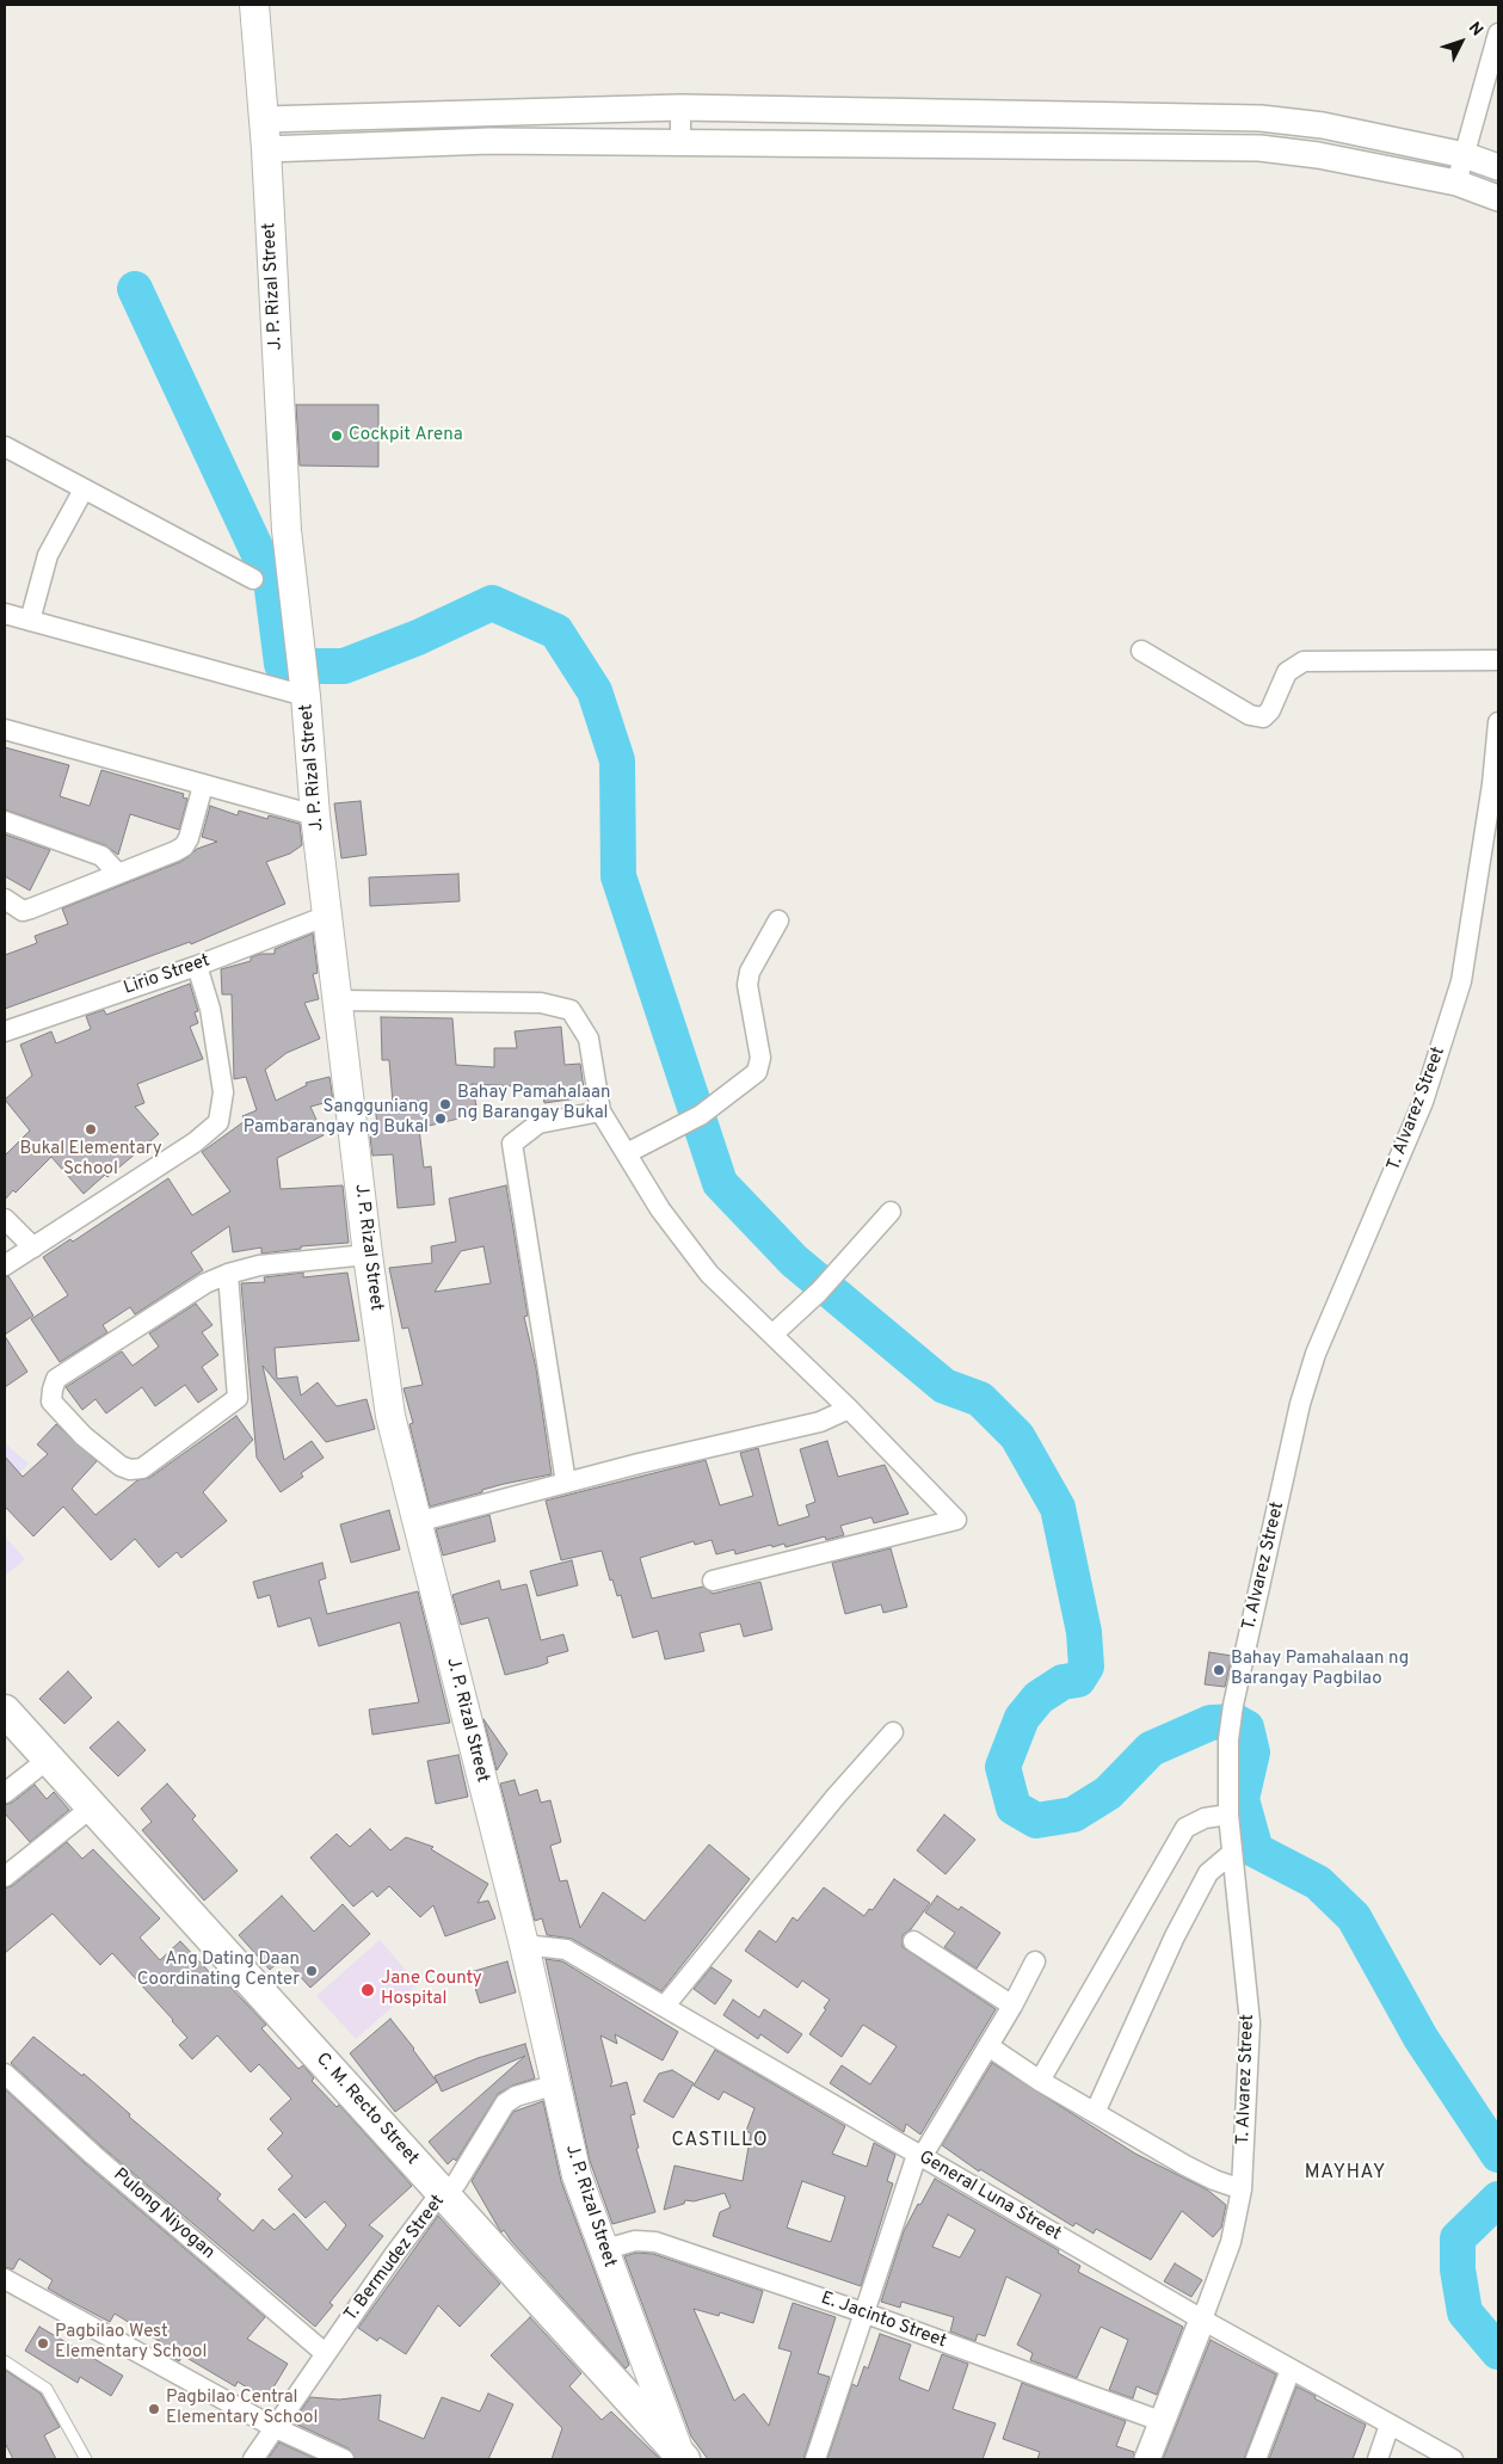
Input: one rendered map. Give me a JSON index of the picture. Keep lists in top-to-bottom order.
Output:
{
  "streets": {
    "main road": ["J. P. Rizal Street", "C. M. Recto Street"],
    "street": [
      "Lirio Street",
      "T. Alvarez Street",
      "General Luna Street",
      "Pulong Niyogan",
      "T. Bermudez Street",
      "E. Jacinto Street"
    ]
  },
  "crossings": [
    ["J. P. Rizal Street", "Lirio Street"],
    ["J. P. Rizal Street", "C. M. Recto Street"],
    ["J. P. Rizal Street", "General Luna Street"],
    ["J. P. Rizal Street", "T. Bermudez Street"],
    ["J. P. Rizal Street", "E. Jacinto Street"],
    ["T. Alvarez Street", "General Luna Street"],
    ["T. Alvarez Street", "E. Jacinto Street"],
    ["C. M. Recto Street", "T. Bermudez Street"],
    ["Pulong Niyogan", "T. Bermudez Street"]
  ],
  "districts": ["CASTILLO", "MAYHAY"],
  "places": [
    "Cockpit Arena",
    "Bahay Pamahalaan ng Barangay Bukal",
    "Sangguniang Pambarangay ng Bukal",
    "Bukal Elementary School",
    "Bahay Pamahalaan ng Barangay Pagbilao",
    "Ang Dating Daan Coordinating Center",
    "Jane County Hospital",
    "Pagbilao West Elementary School",
    "Pagbilao Central Elementary School"
  ],
  "north": "top right"
}
